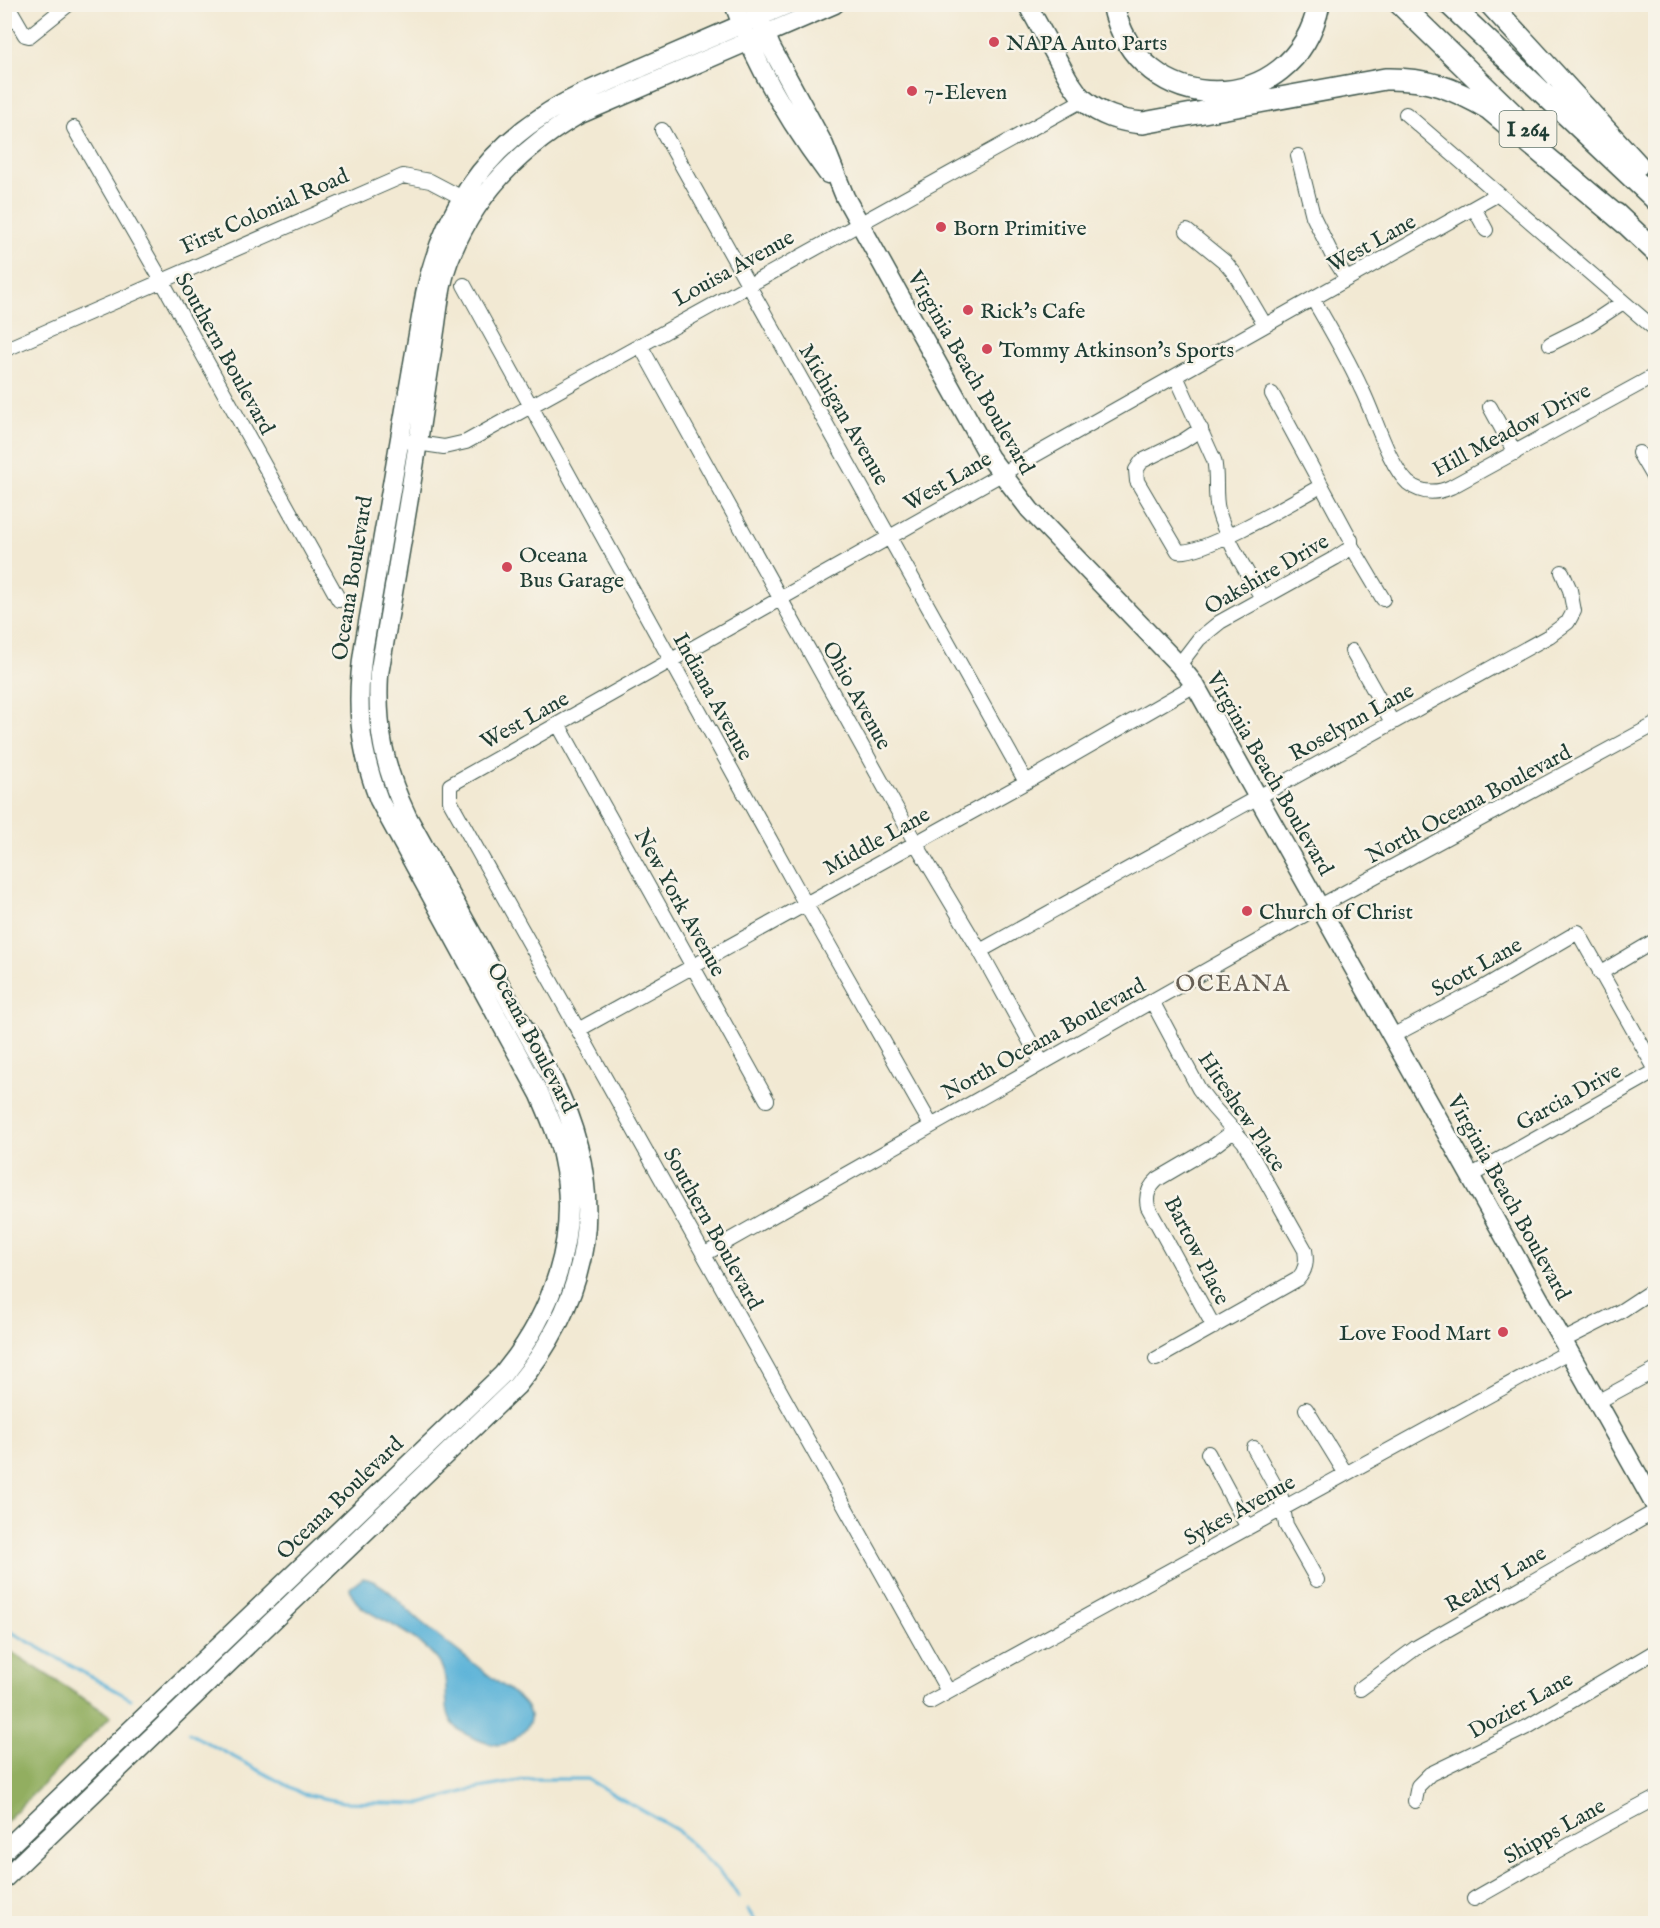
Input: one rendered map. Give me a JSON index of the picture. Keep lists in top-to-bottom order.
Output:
{
  "streets": {
    "highway": ["I 264"],
    "main road": ["Virginia Beach Boulevard", "Oceana Boulevard"],
    "street": [
      "First Colonial Road",
      "West Lane",
      "Louisa Avenue",
      "Southern Boulevard",
      "Michigan Avenue",
      "Hill Meadow Drive",
      "Oakshire Drive",
      "Ohio Avenue",
      "Indiana Avenue",
      "Roselynn Lane",
      "North Oceana Boulevard",
      "Middle Lane",
      "New York Avenue",
      "Scott Lane",
      "Garcia Drive",
      "Hiteshew Place",
      "Bartow Place",
      "Sykes Avenue",
      "Realty Lane",
      "Dozier Lane",
      "Shipps Lane"
    ]
  },
  "crossings": [
    ["First Colonial Road", "Southern Boulevard"],
    ["First Colonial Road", "Oceana Boulevard"],
    ["West Lane", "Southern Boulevard"],
    ["West Lane", "Virginia Beach Boulevard"],
    ["West Lane", "Michigan Avenue"],
    ["West Lane", "Hill Meadow Drive"],
    ["West Lane", "Ohio Avenue"],
    ["West Lane", "Indiana Avenue"],
    ["West Lane", "New York Avenue"],
    ["Louisa Avenue", "Virginia Beach Boulevard"],
    ["Louisa Avenue", "Michigan Avenue"],
    ["Louisa Avenue", "Oceana Boulevard"],
    ["Louisa Avenue", "Ohio Avenue"],
    ["Louisa Avenue", "Indiana Avenue"],
    ["Southern Boulevard", "North Oceana Boulevard"],
    ["Southern Boulevard", "Middle Lane"],
    ["Southern Boulevard", "Sykes Avenue"],
    ["Virginia Beach Boulevard", "Oakshire Drive"],
    ["Virginia Beach Boulevard", "Roselynn Lane"],
    ["Virginia Beach Boulevard", "North Oceana Boulevard"],
    ["Virginia Beach Boulevard", "Middle Lane"],
    ["Virginia Beach Boulevard", "Scott Lane"],
    ["Virginia Beach Boulevard", "Garcia Drive"],
    ["Virginia Beach Boulevard", "Sykes Avenue"],
    ["Michigan Avenue", "Middle Lane"],
    ["Ohio Avenue", "Roselynn Lane"],
    ["Ohio Avenue", "North Oceana Boulevard"],
    ["Ohio Avenue", "Middle Lane"],
    ["Indiana Avenue", "North Oceana Boulevard"],
    ["Indiana Avenue", "Middle Lane"],
    ["North Oceana Boulevard", "Hiteshew Place"],
    ["Middle Lane", "New York Avenue"],
    ["Hiteshew Place", "Bartow Place"]
  ],
  "districts": ["OCEANA"],
  "places": [
    "NAPA Auto Parts",
    "7-Eleven",
    "Born Primitive",
    "Rick's Cafe",
    "Tommy Atkinson's Sports",
    "Oceana Bus Garage",
    "Church of Christ",
    "Love Food Mart"
  ]
}
